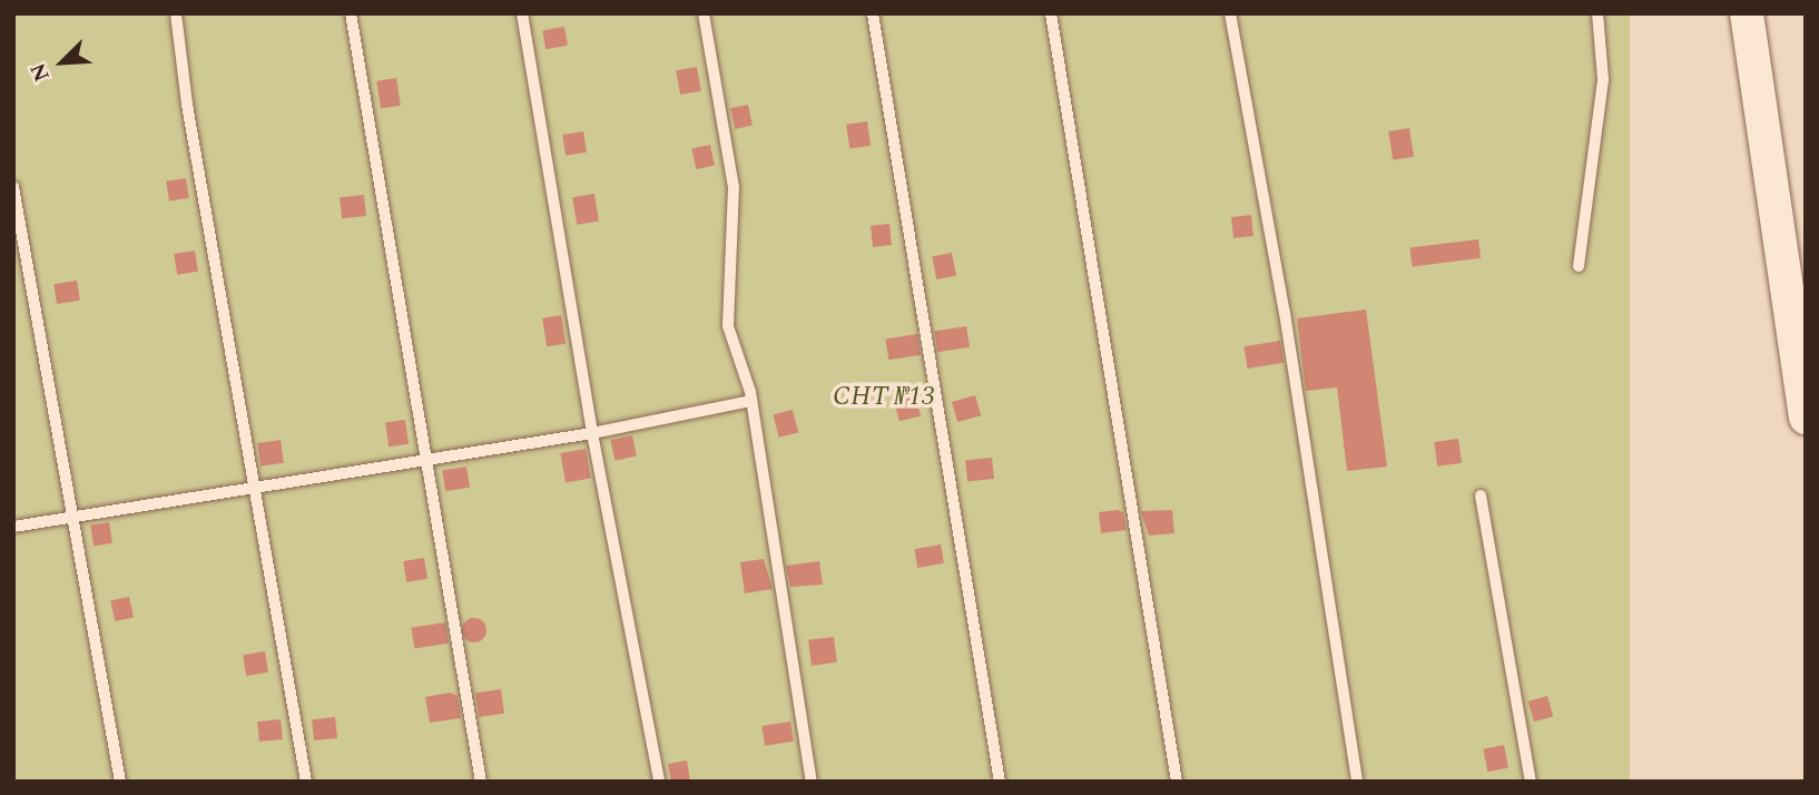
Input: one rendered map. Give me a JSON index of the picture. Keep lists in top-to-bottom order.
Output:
{
  "parks": ["СНТ №13"],
  "north": "bottom left"
}
